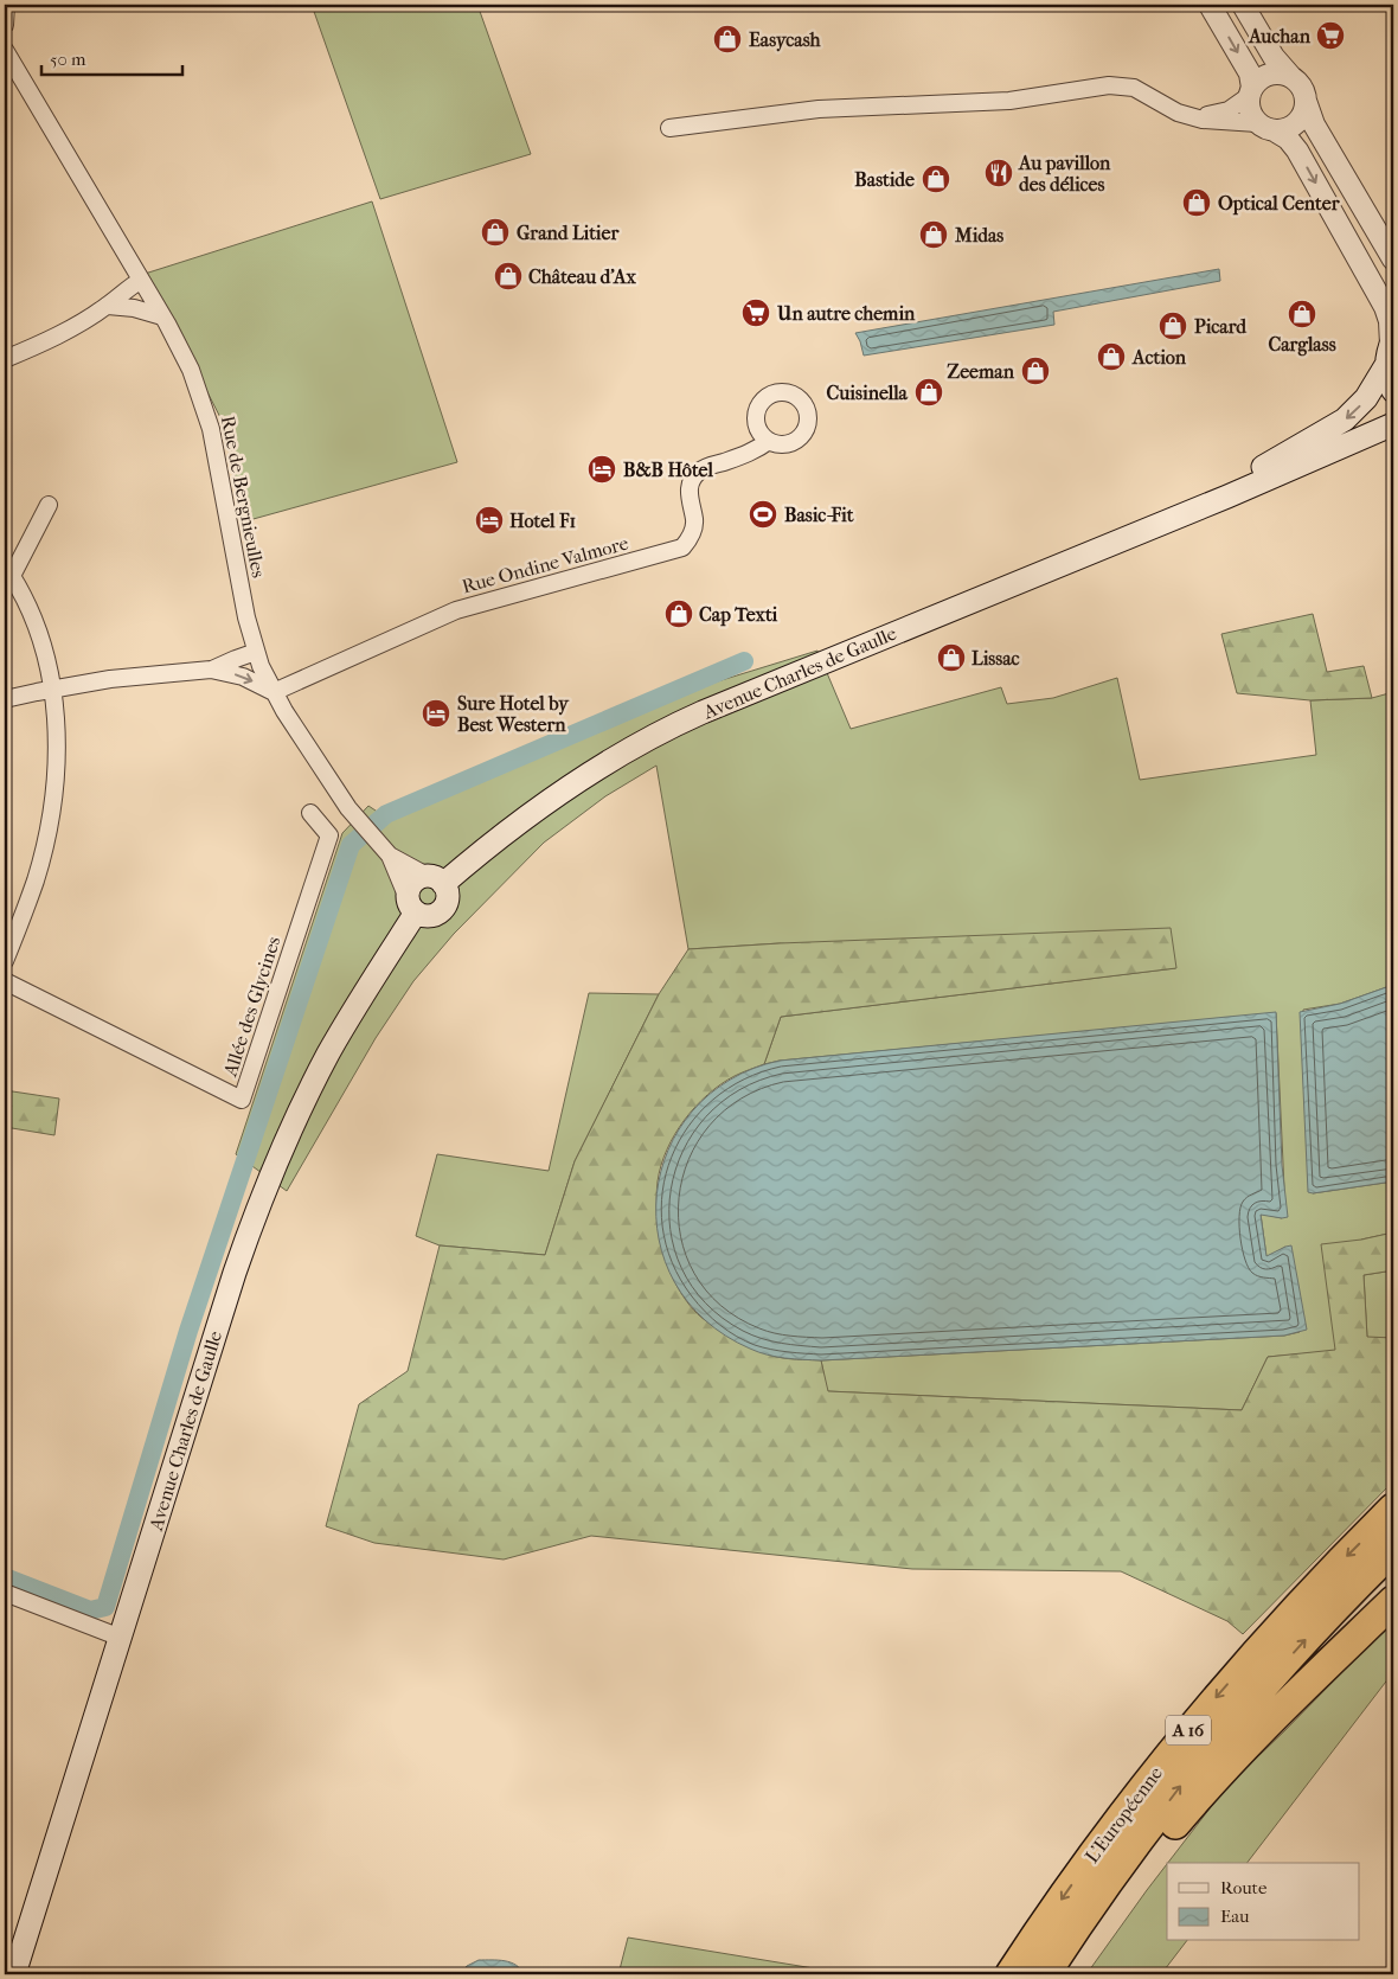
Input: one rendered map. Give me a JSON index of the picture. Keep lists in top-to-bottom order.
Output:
{
  "streets": {
    "highway": ["A 16", "L'Européenne"],
    "main road": ["Avenue Charles de Gaulle"],
    "street": ["Rue de Bergnieulles", "Rue Ondine Valmore", "Allée des Glycines"]
  },
  "crossings": [
    ["Rue de Bergnieulles", "Rue Ondine Valmore"],
    ["Rue de Bergnieulles", "Avenue Charles de Gaulle"]
  ],
  "places": {
    "supermarket": ["Auchan", "Un autre chemin"],
    "shop": [
      "Easycash",
      "Bastide",
      "Optical Center",
      "Grand Litier",
      "Midas",
      "Château d'Ax",
      "Carglass",
      "Picard",
      "Action",
      "Zeeman",
      "Cuisinella",
      "Cap Texti",
      "Lissac"
    ],
    "restaurant": ["Au pavillon des délices"],
    "hotel": ["B&B Hôtel", "Hotel F1", "Sure Hotel by Best Western"],
    "sports": ["Basic-Fit"]
  },
  "legend": ["Route", "Eau"],
  "scale_bar": "50 m"
}
